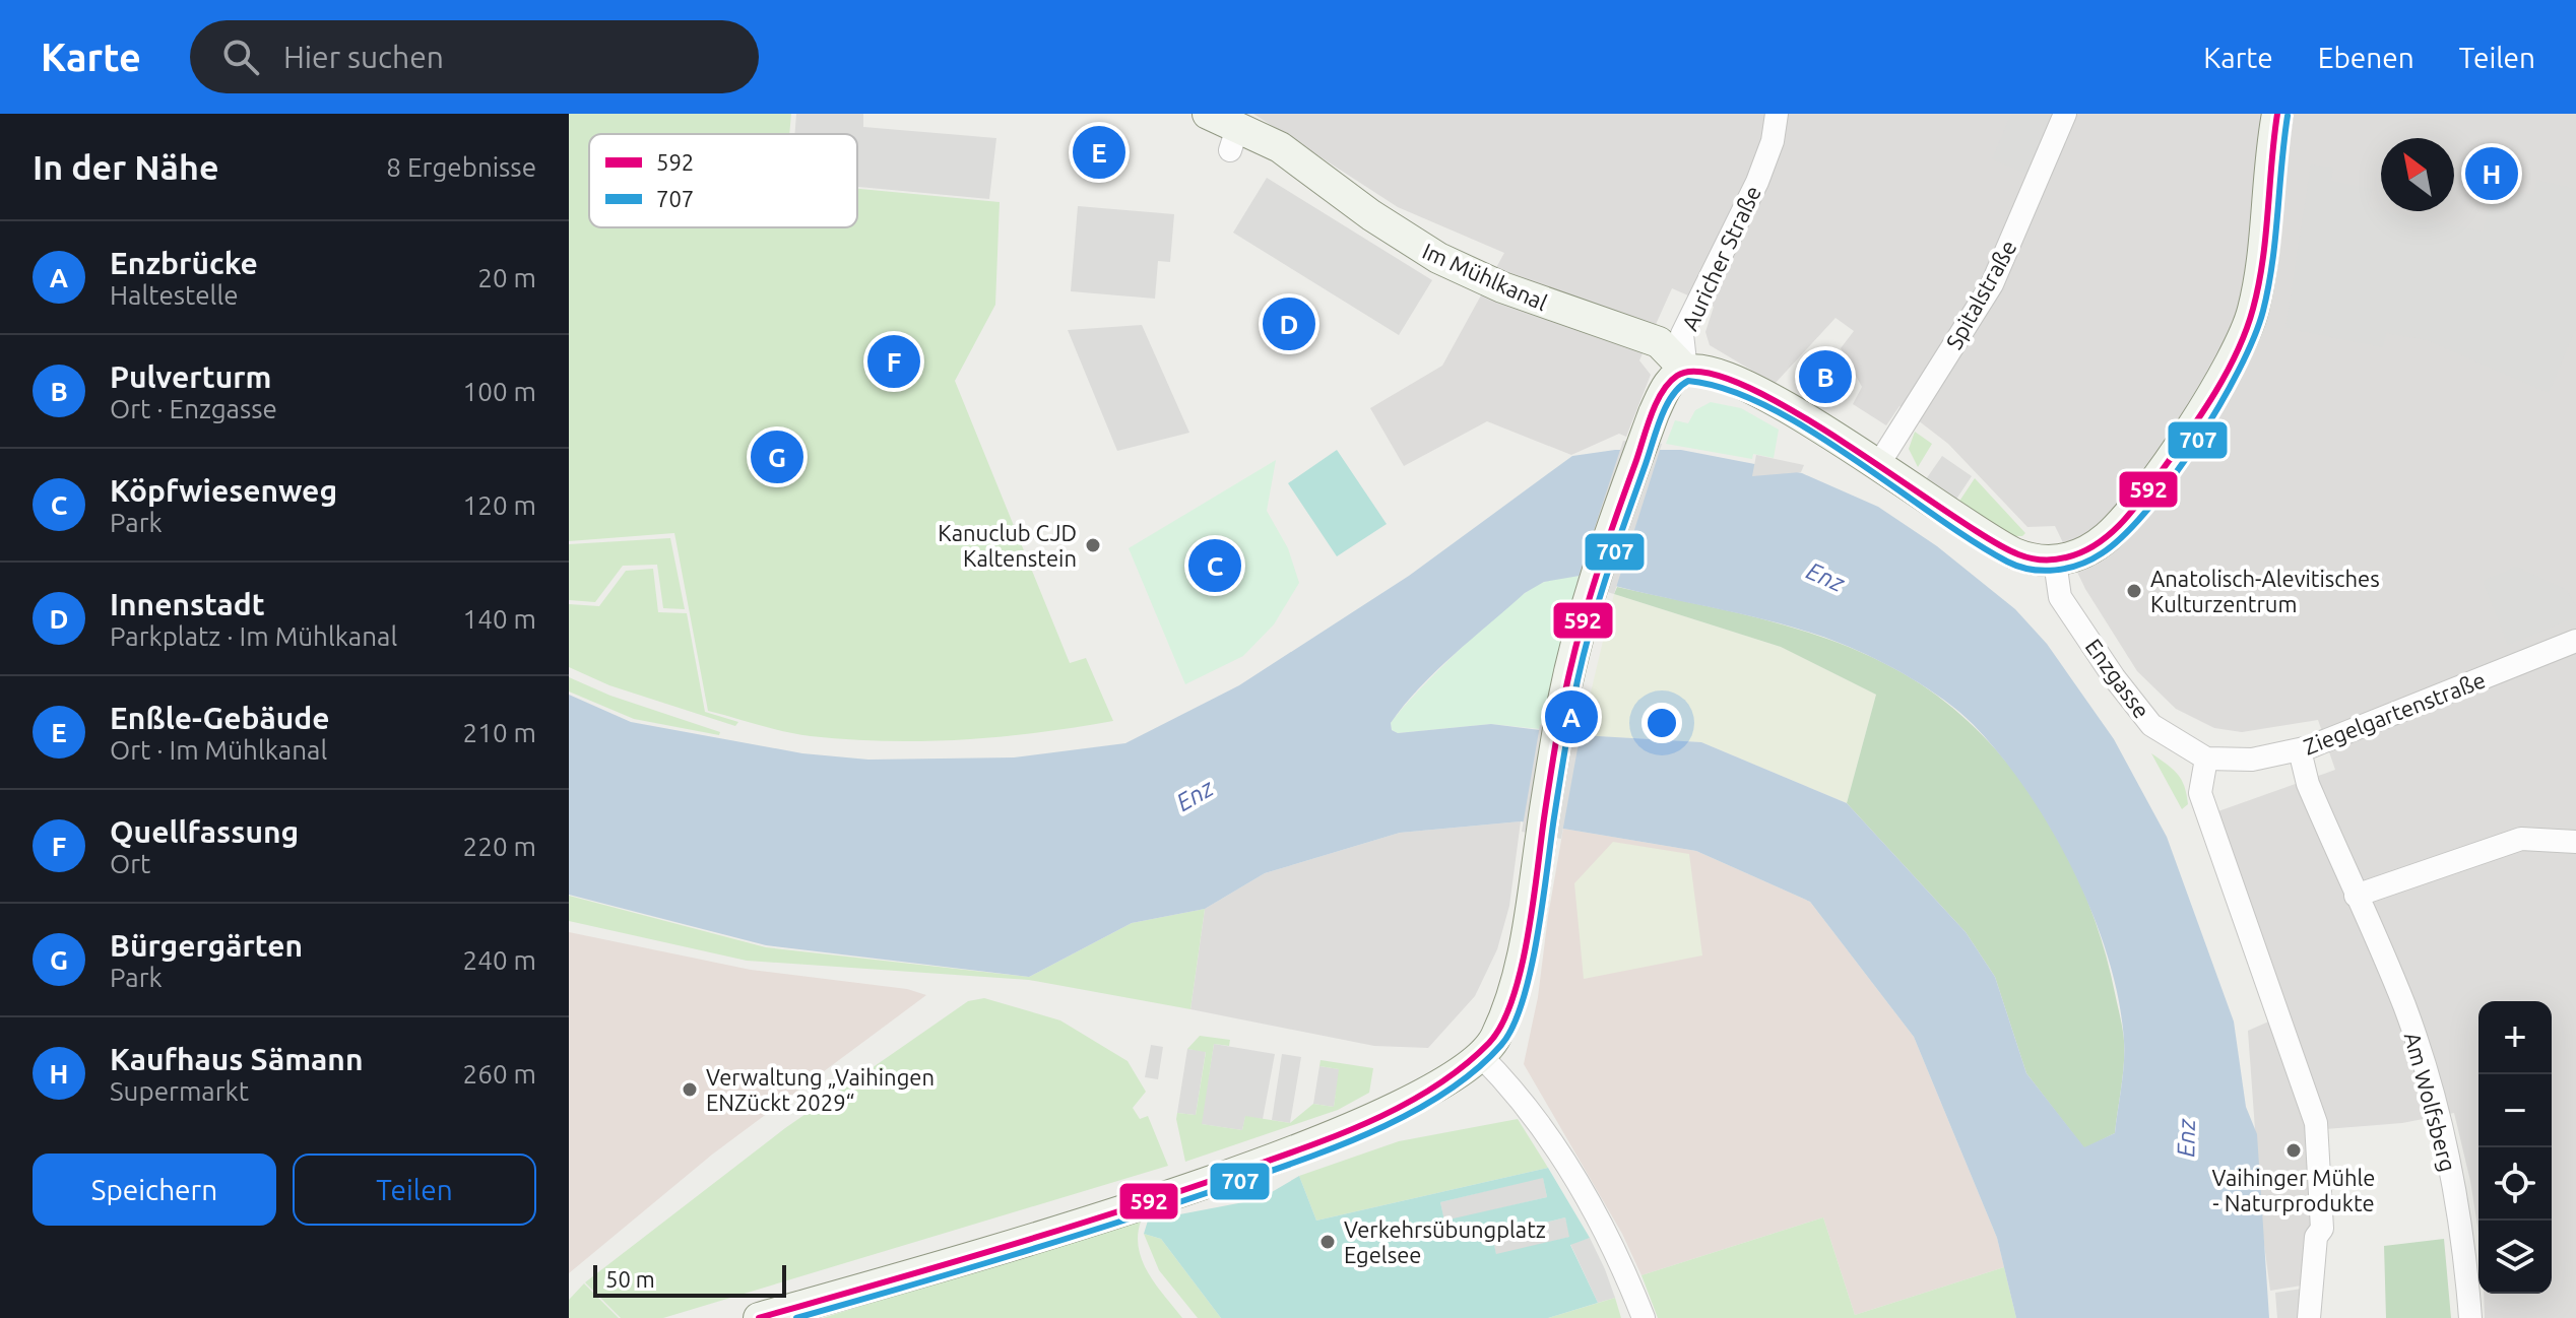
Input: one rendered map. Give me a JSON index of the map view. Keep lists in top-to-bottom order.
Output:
{
  "streets": {
    "street": [
      "Auricher Straße",
      "Im Mühlkanal",
      "Spitalstraße",
      "Enzgasse",
      "Ziegelgartenstraße",
      "Am Wolfsberg"
    ]
  },
  "crossings": [
    ["Auricher Straße", "Im Mühlkanal"],
    ["Enzgasse", "Ziegelgartenstraße"],
    ["Ziegelgartenstraße", "Am Wolfsberg"]
  ],
  "water": ["Enz"],
  "places": [
    "Kanuclub CJD Kaltenstein",
    "Anatolisch-Alevitisches Kulturzentrum",
    "Verwaltung „Vaihingen ENZückt 2029“",
    "Vaihinger Mühle - Naturprodukte",
    "Verkehrsübungplatz Egelsee"
  ],
  "lines": ["transit line 592", "transit line 707"],
  "legend": ["592", "707"],
  "scale_bar": "50 m",
  "north": "top left",
  "page": {
    "header": "Karte",
    "search": "Hier suchen",
    "nav": ["Karte", "Ebenen", "Teilen"],
    "heading": ["In der Nähe", "8 Ergebnisse"],
    "pins": [
      "E",
      "H",
      "D",
      "F",
      "B",
      "G",
      "C",
      "A"
    ],
    "list": [
      {
        "mark": "A",
        "name": "Enzbrücke",
        "note": "Haltestelle",
        "value": "20 m"
      },
      {
        "mark": "B",
        "name": "Pulverturm",
        "note": "Ort · Enzgasse",
        "value": "100 m"
      },
      {
        "mark": "C",
        "name": "Köpfwiesenweg",
        "note": "Park",
        "value": "120 m"
      },
      {
        "mark": "D",
        "name": "Innenstadt",
        "note": "Parkplatz · Im Mühlkanal",
        "value": "140 m"
      },
      {
        "mark": "E",
        "name": "Enßle-Gebäude",
        "note": "Ort · Im Mühlkanal",
        "value": "210 m"
      },
      {
        "mark": "F",
        "name": "Quellfassung",
        "note": "Ort",
        "value": "220 m"
      },
      {
        "mark": "G",
        "name": "Bürgergärten",
        "note": "Park",
        "value": "240 m"
      },
      {
        "mark": "H",
        "name": "Kaufhaus Sämann",
        "note": "Supermarkt",
        "value": "260 m"
      }
    ],
    "map_buttons": ["+", "−"],
    "buttons": ["Speichern", "Teilen"],
    "scale": "50 m"
  }
}
